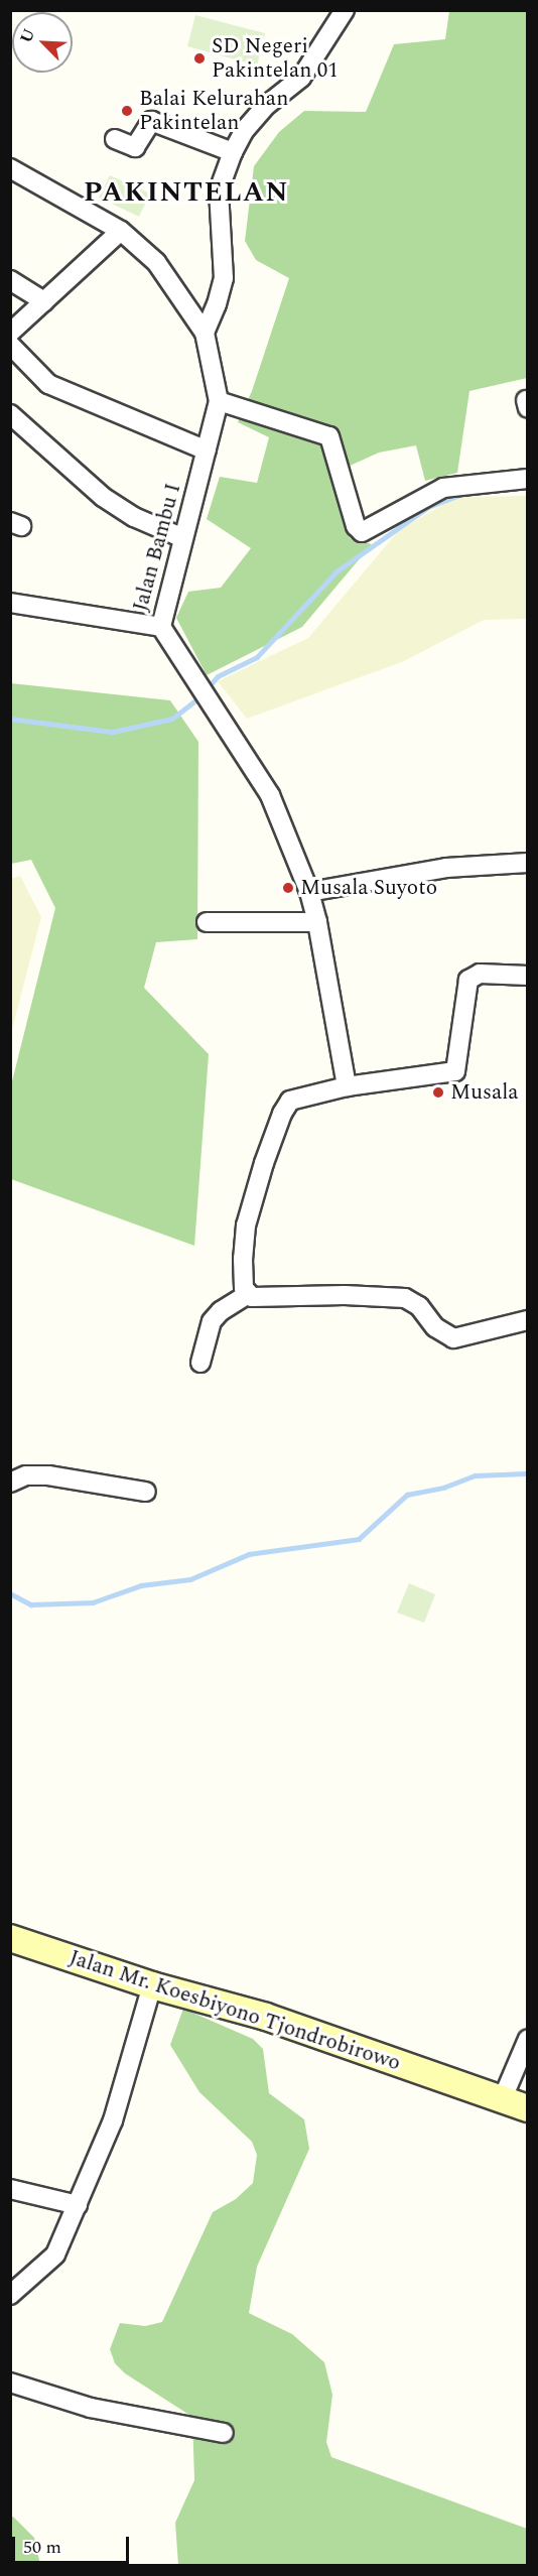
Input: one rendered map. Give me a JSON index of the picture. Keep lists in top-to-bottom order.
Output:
{
  "streets": {
    "main road": ["Jalan Mr. Koesbiyono Tjondrobirowo"],
    "street": ["Jalan Bambu I"]
  },
  "districts": ["PAKINTELAN"],
  "places": [
    "SD Negeri Pakintelan 01",
    "Balai Kelurahan Pakintelan",
    "Musala Suyoto",
    "Musala"
  ],
  "scale_bar": "50 m",
  "north": "top left"
}
